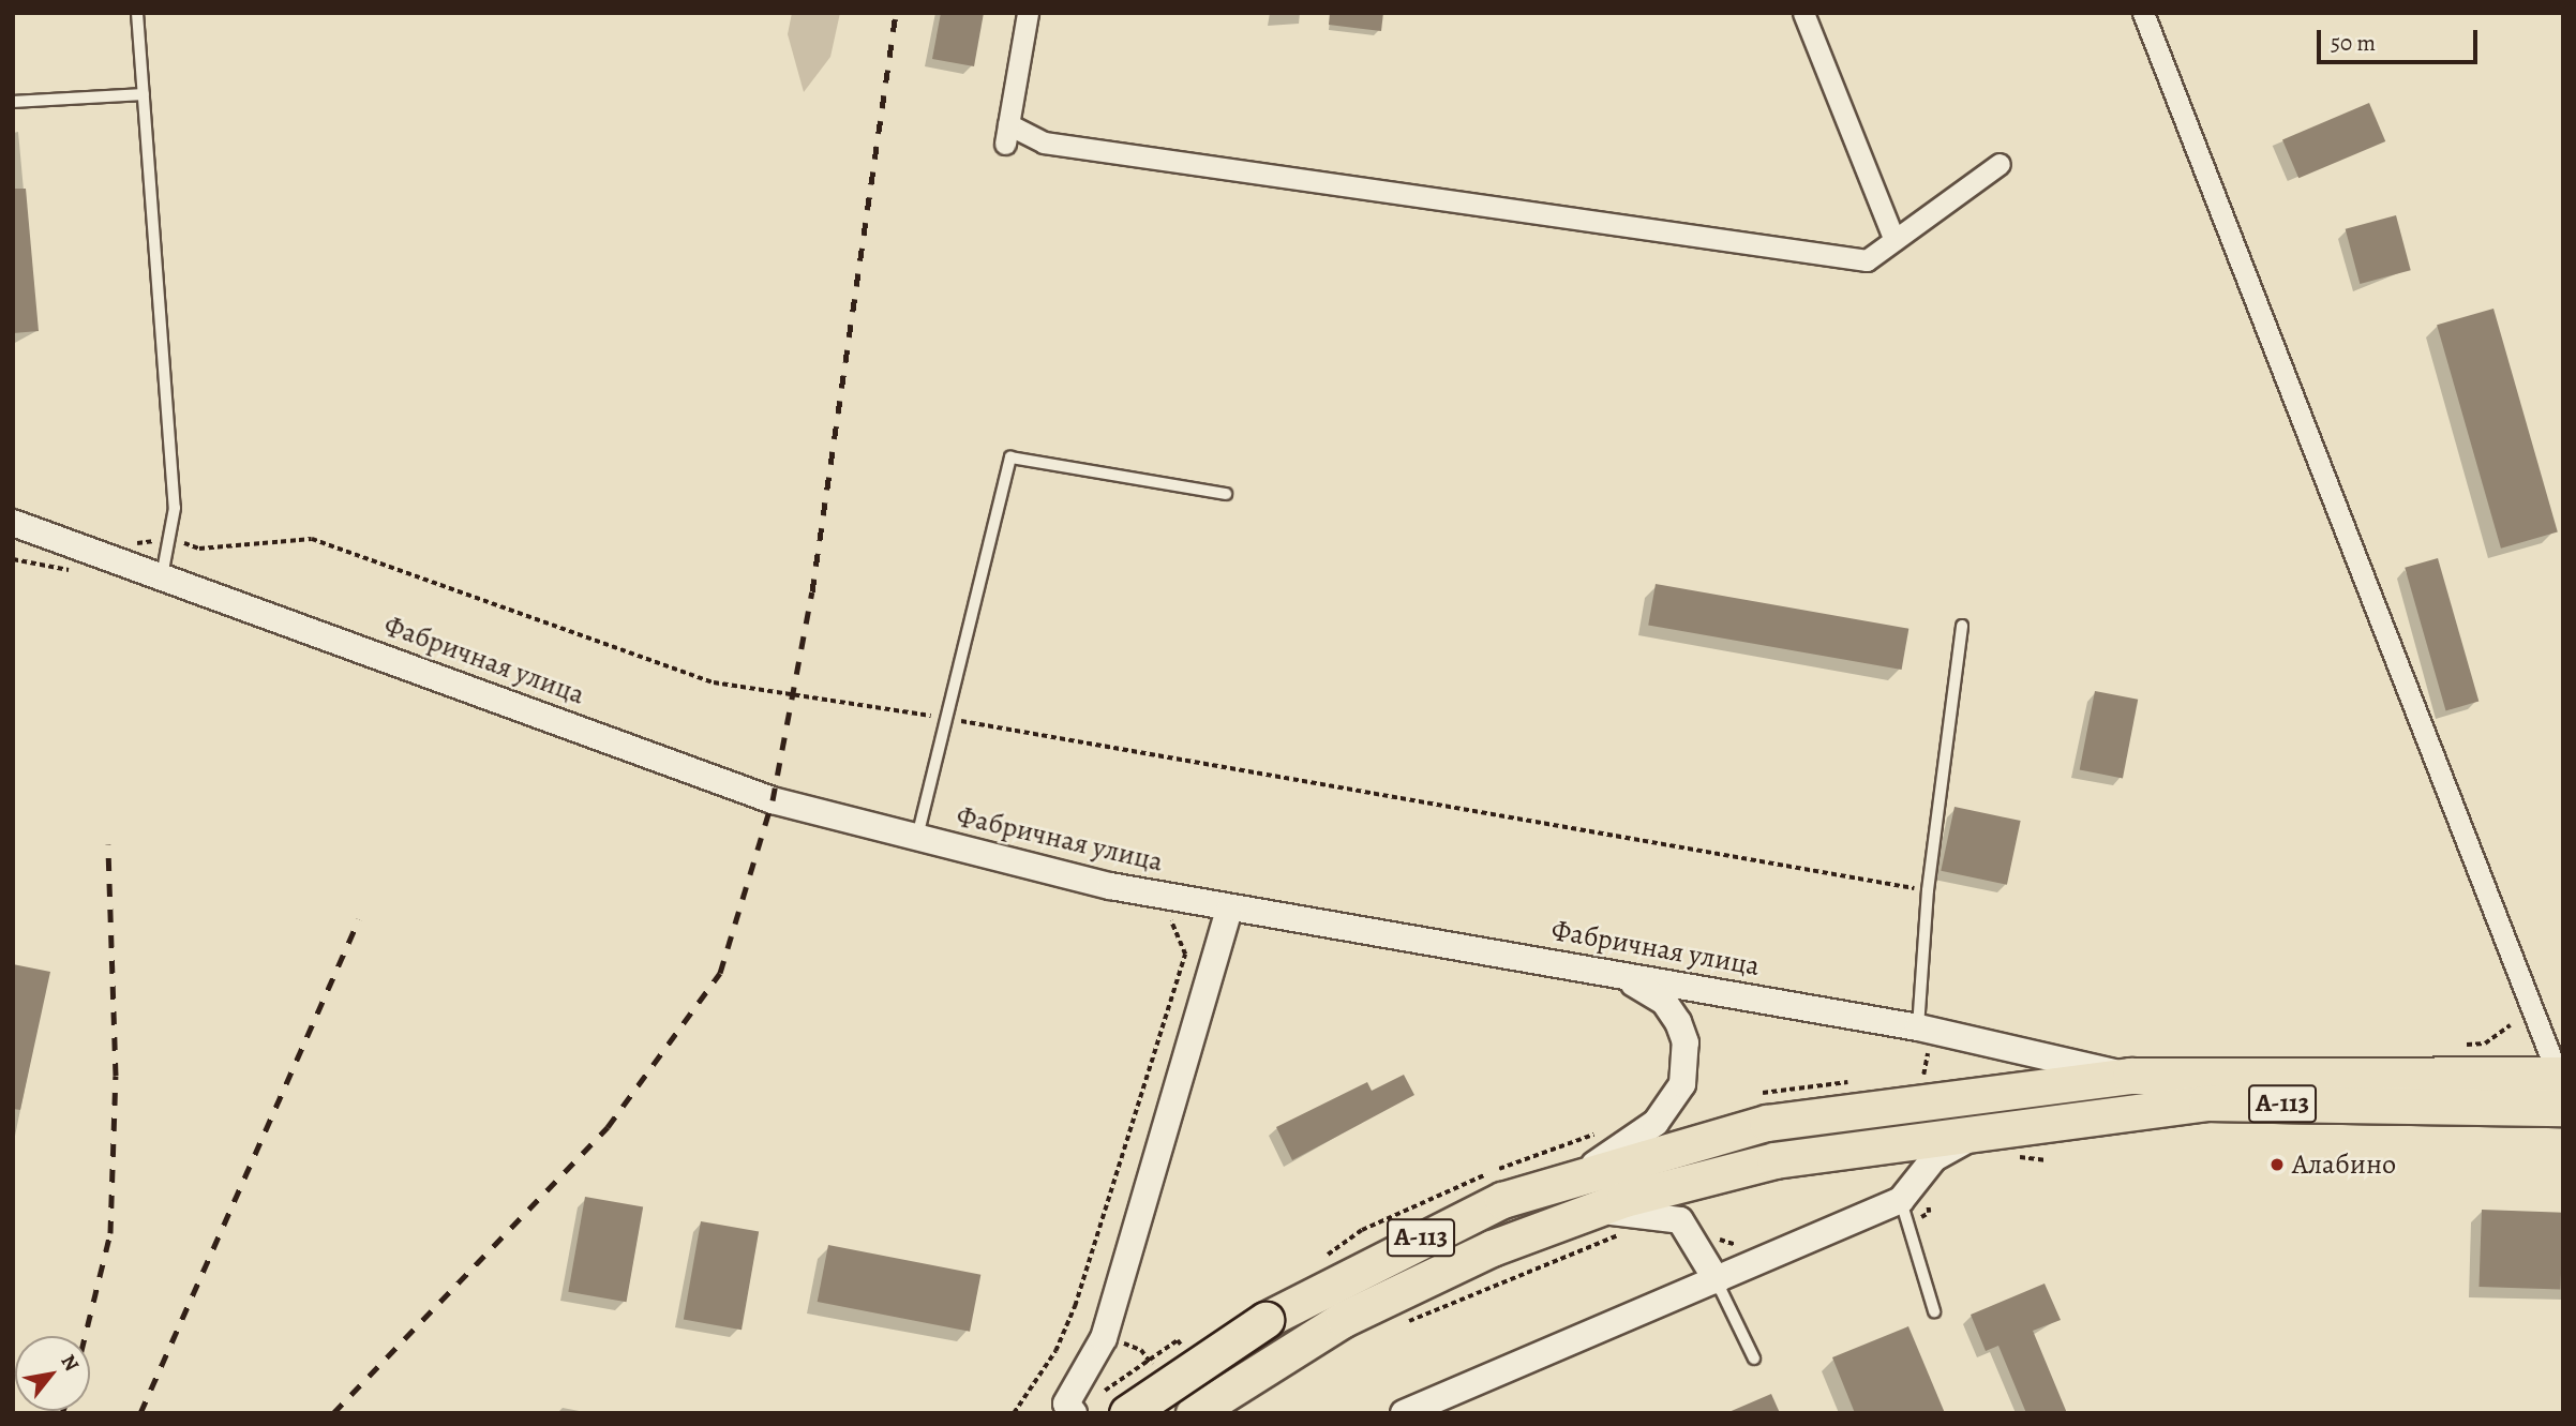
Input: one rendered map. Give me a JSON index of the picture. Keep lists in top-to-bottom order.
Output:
{
  "streets": {
    "highway": ["А-113"],
    "street": ["Фабричная улица"]
  },
  "crossings": [
    ["Фабричная улица", "А-113"]
  ],
  "places": ["Алабино"],
  "scale_bar": "50 m",
  "north": "top right"
}
